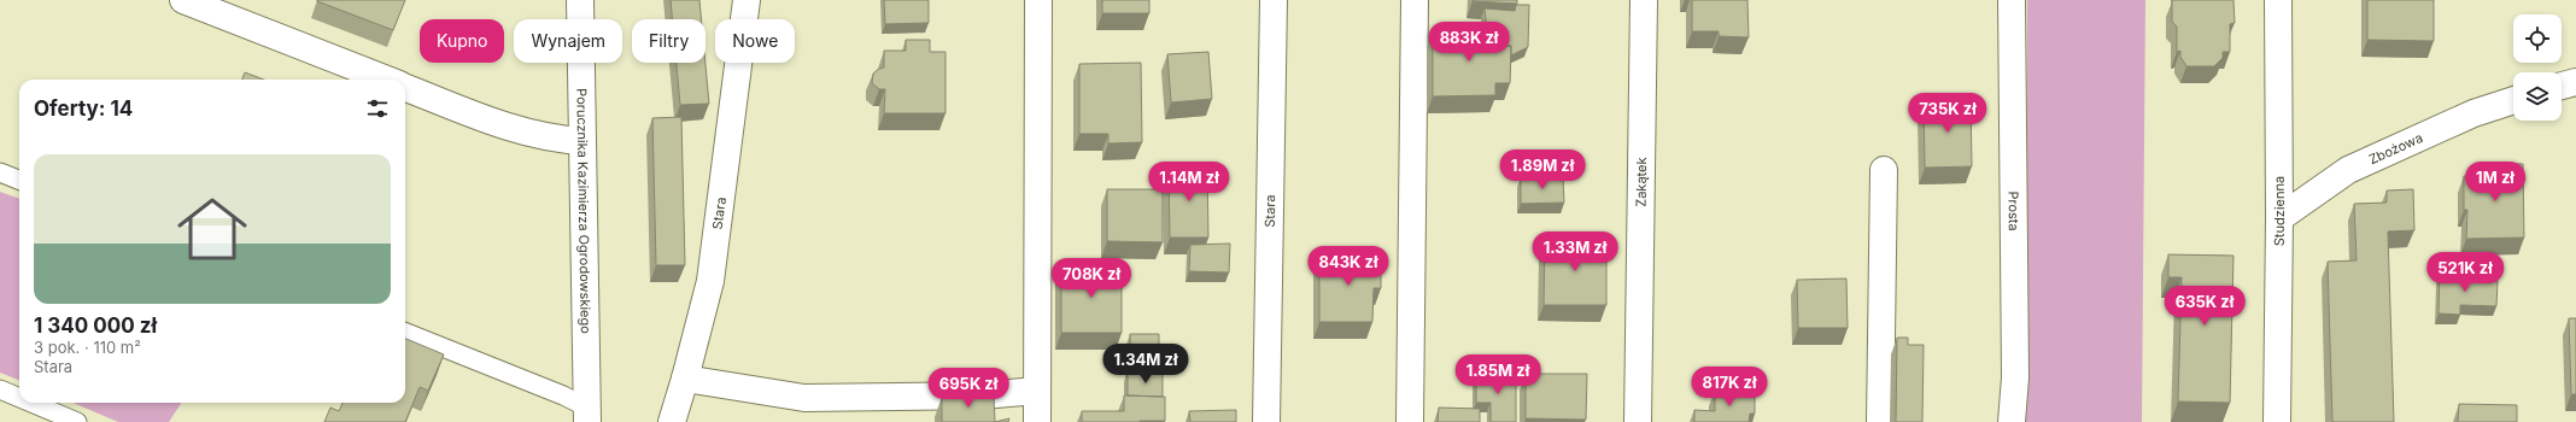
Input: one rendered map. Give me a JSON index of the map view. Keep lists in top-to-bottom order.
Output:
{
  "streets": {
    "street": [
      "Zbożowa",
      "Zakątek",
      "Porucznika Kazimierza Ogrodowskiego",
      "Stara",
      "Prosta",
      "Studzienna"
    ]
  },
  "crossings": [
    ["Zbożowa", "Studzienna"]
  ],
  "page": {
    "chip": [
      "Kupno",
      "Wynajem",
      "Filtry",
      "Nowe"
    ],
    "price": [
      "883K zł",
      "735K zł",
      "1.89M zł",
      "1.14M zł",
      "1M zł",
      "1.33M zł",
      "843K zł",
      "521K zł",
      "708K zł",
      "635K zł",
      "1.34M zł",
      "1.85M zł",
      "817K zł",
      "695K zł"
    ],
    "heading": "Oferty: 14",
    "list": [
      {
        "name": "1 340 000 zł",
        "note": "3 pok. · 110 m² · Stara"
      }
    ]
  }
}
